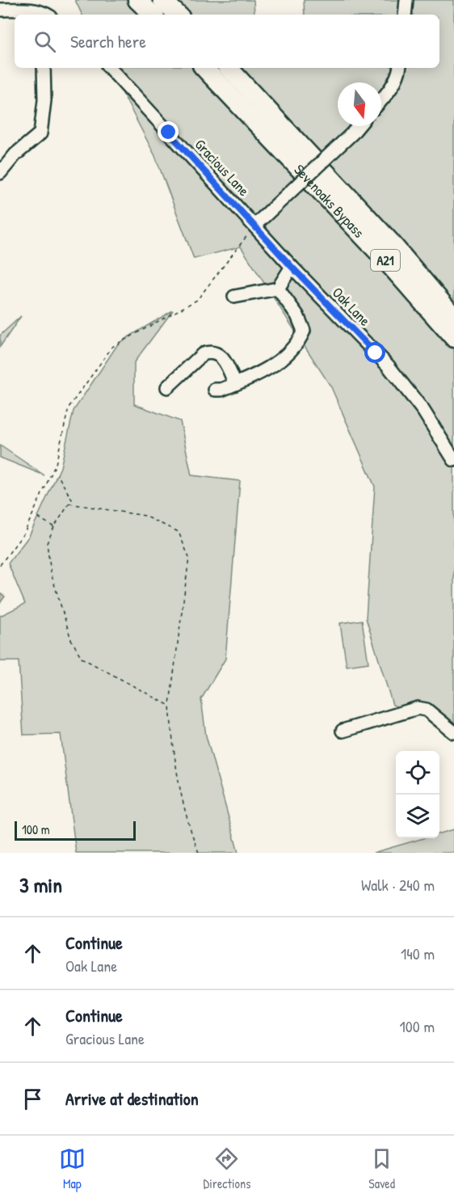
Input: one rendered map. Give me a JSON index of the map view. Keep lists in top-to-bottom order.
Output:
{
  "streets": {
    "highway": ["Sevenoaks Bypass", "A21"],
    "street": ["Gracious Lane", "Oak Lane"]
  },
  "crossings": [
    ["Gracious Lane", "Oak Lane"]
  ],
  "scale_bar": "100 m",
  "north": "bottom",
  "page": {
    "search": "Search here",
    "scale": "100 m",
    "heading": ["3 min", "Walk · 240 m"],
    "list": [
      ["Continue", "Oak Lane", "140 m"],
      ["Continue", "Gracious Lane", "100 m"],
      "Arrive at destination"
    ],
    "nav": ["Map", "Directions", "Saved"]
  }
}
